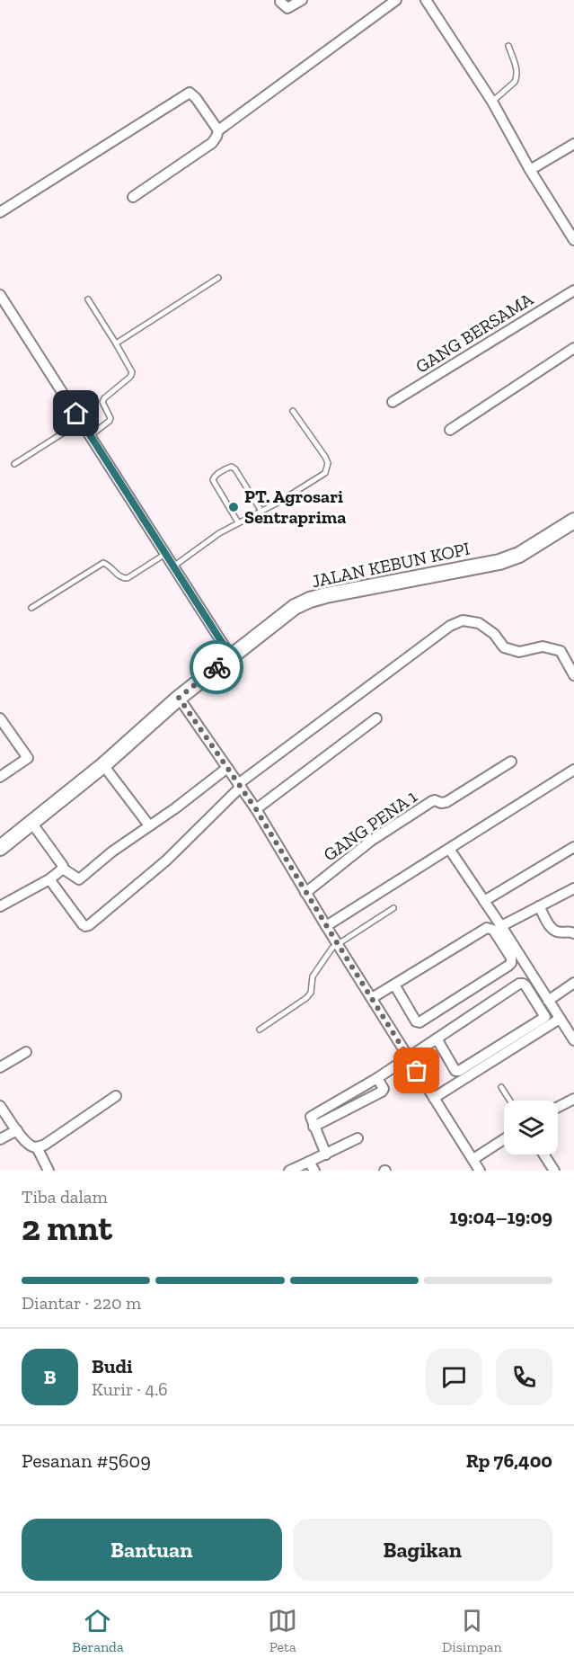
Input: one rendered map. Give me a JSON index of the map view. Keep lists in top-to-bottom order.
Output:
{
  "streets": {
    "main road": ["JALAN KEBUN KOPI"],
    "street": ["GANG BERSAMA", "GANG PENA 1"]
  },
  "places": ["PT. Agrosari Sentraprima"],
  "page": {
    "heading": ["2 mnt", "Tiba dalam", "19:04–19:09"],
    "panel": [
      "Budi",
      "Kurir · 4.6",
      "Pesanan #5609",
      "Rp 76,400"
    ],
    "bar": "Diantar · 220 m",
    "round": "B",
    "buttons": ["Bantuan", "Bagikan"],
    "tabs": ["Beranda", "Peta", "Disimpan"]
  }
}
